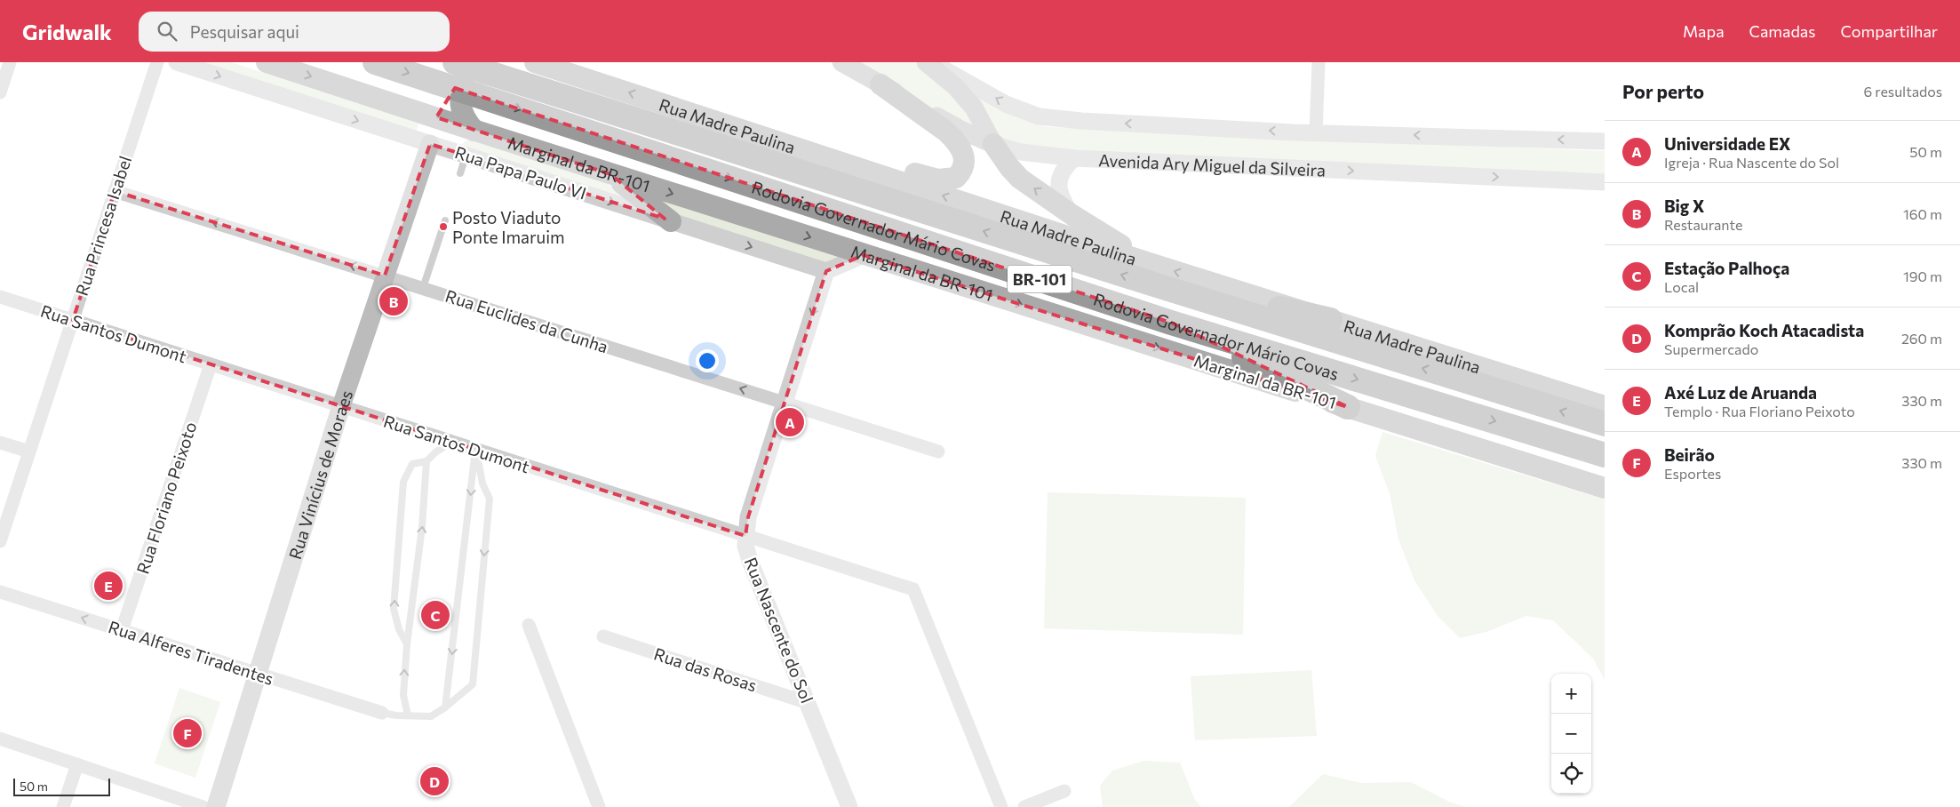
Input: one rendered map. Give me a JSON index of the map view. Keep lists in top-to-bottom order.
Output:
{
  "streets": {
    "highway": ["Rodovia Governador Mário Covas", "BR-101"],
    "main road": [
      "Rua Madre Paulina",
      "Marginal da BR-101",
      "Avenida Ary Miguel da Silveira",
      "Rua Vinícius de Moraes"
    ],
    "street": [
      "Rua Papa Paulo VI",
      "Rua Princesa Isabel",
      "Rua Euclides da Cunha",
      "Rua Santos Dumont",
      "Rua Floriano Peixoto",
      "Rua Nascente do Sol",
      "Rua Alferes Tiradentes",
      "Rua das Rosas"
    ]
  },
  "crossings": [
    ["Rua Papa Paulo VI", "Rua Vinícius de Moraes"],
    ["Rua Papa Paulo VI", "Rua Nascente do Sol"],
    ["Rua Princesa Isabel", "Rua Euclides da Cunha"],
    ["Rua Princesa Isabel", "Rua Santos Dumont"],
    ["Rua Euclides da Cunha", "Rua Vinícius de Moraes"],
    ["Rua Euclides da Cunha", "Rua Nascente do Sol"],
    ["Rua Santos Dumont", "Rua Vinícius de Moraes"],
    ["Rua Santos Dumont", "Rua Floriano Peixoto"],
    ["Rua Santos Dumont", "Rua Nascente do Sol"],
    ["Rua Vinícius de Moraes", "Rua Alferes Tiradentes"],
    ["Rua Floriano Peixoto", "Rua Alferes Tiradentes"],
    ["Rua Nascente do Sol", "Rua das Rosas"]
  ],
  "one_way": [
    "Marginal da BR-101",
    "Avenida Ary Miguel da Silveira",
    "Rua Papa Paulo VI",
    "Rua Euclides da Cunha"
  ],
  "places": ["Posto Viaduto Ponte Imaruim"],
  "scale_bar": "50 m",
  "page": {
    "header": "Gridwalk",
    "search": "Pesquisar aqui",
    "nav": ["Mapa", "Camadas", "Compartilhar"],
    "heading": ["Por perto", "6 resultados"],
    "list": [
      {
        "mark": "A",
        "name": "Universidade EX",
        "note": "Igreja · Rua Nascente do Sol",
        "value": "50 m"
      },
      {
        "mark": "B",
        "name": "Big X",
        "note": "Restaurante",
        "value": "160 m"
      },
      {
        "mark": "C",
        "name": "Estação Palhoça",
        "note": "Local",
        "value": "190 m"
      },
      {
        "mark": "D",
        "name": "Komprão Koch Atacadista",
        "note": "Supermercado",
        "value": "260 m"
      },
      {
        "mark": "E",
        "name": "Axé Luz de Aruanda",
        "note": "Templo · Rua Floriano Peixoto",
        "value": "330 m"
      },
      {
        "mark": "F",
        "name": "Beirão",
        "note": "Esportes",
        "value": "330 m"
      }
    ],
    "pins": [
      "B",
      "A",
      "E",
      "C",
      "F",
      "D"
    ],
    "map_buttons": ["+", "−"],
    "scale": "50 m"
  }
}
